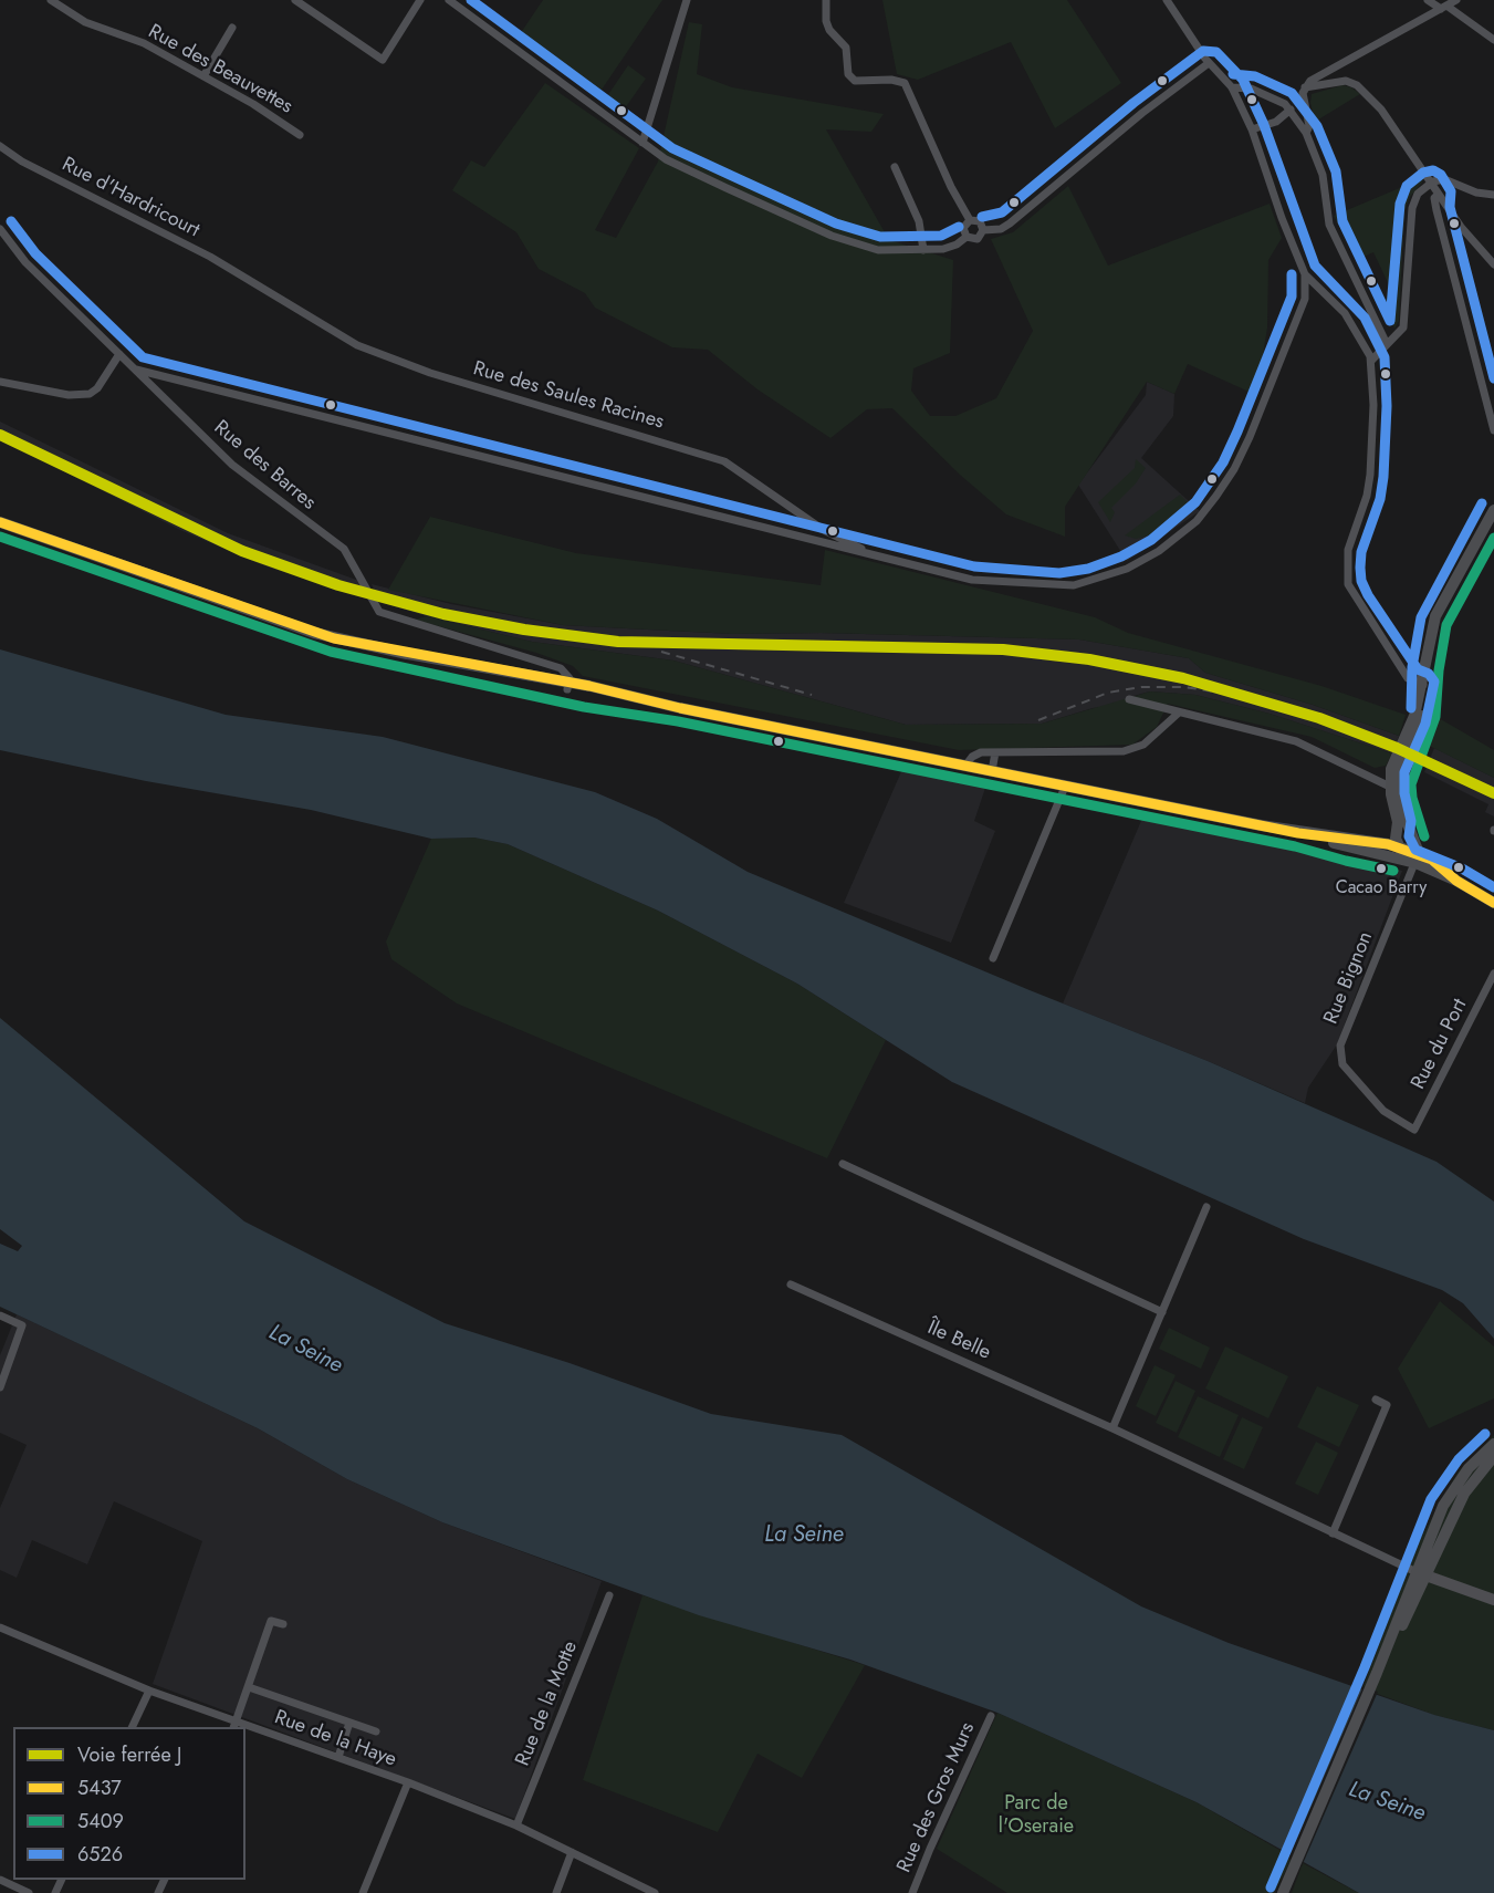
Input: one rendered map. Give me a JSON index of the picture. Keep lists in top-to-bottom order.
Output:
{
  "streets": {
    "street": [
      "Rue des Beauvettes",
      "Rue d'Hardricourt",
      "Rue des Saules Racines",
      "Rue des Barres",
      "Rue Bignon",
      "Rue du Port",
      "Île Belle",
      "Rue de la Motte",
      "Rue de la Haye",
      "Rue des Gros Murs"
    ]
  },
  "crossings": [
    ["Rue d'Hardricourt", "Rue des Saules Racines"],
    ["Rue Bignon", "Rue du Port"],
    ["Rue de la Motte", "Rue de la Haye"]
  ],
  "water": ["La Seine"],
  "parks": ["Parc de l'Oseraie"],
  "places": ["Cacao Barry"],
  "lines": [
    "transit line 6526",
    "rail line J",
    "transit line 5437",
    "transit line 5409"
  ],
  "legend": [
    "Voie ferrée J",
    "5437",
    "5409",
    "6526"
  ]
}
